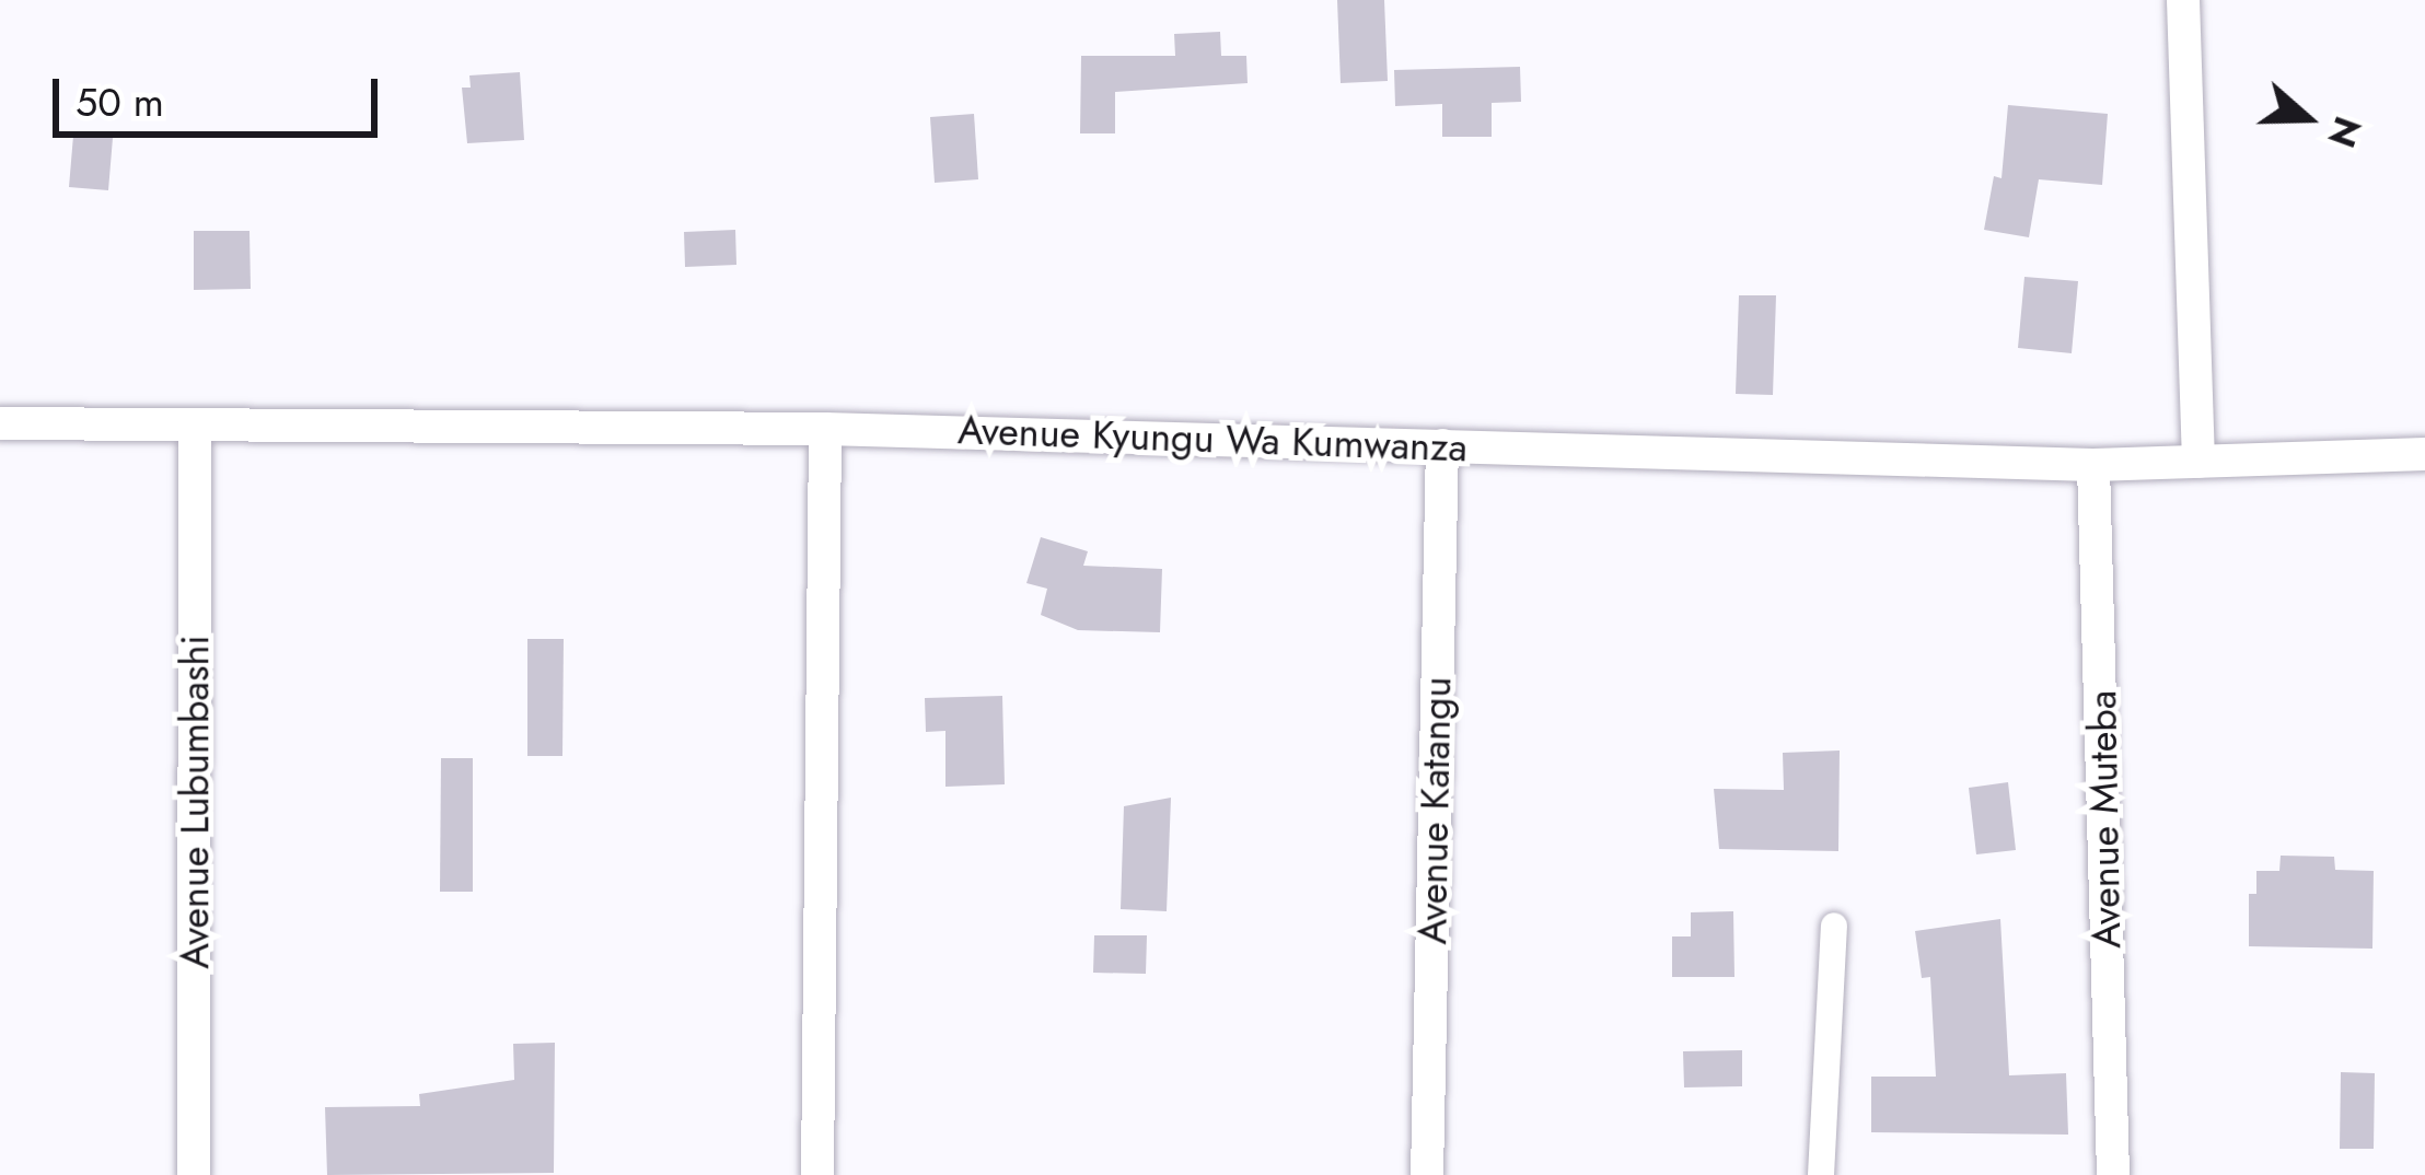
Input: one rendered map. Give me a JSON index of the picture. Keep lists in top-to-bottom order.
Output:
{
  "streets": {
    "street": [
      "Avenue Kyungu Wa Kumwanza",
      "Avenue Lubumbashi",
      "Avenue Katangu",
      "Avenue Muteba"
    ]
  },
  "crossings": [
    ["Avenue Kyungu Wa Kumwanza", "Avenue Lubumbashi"],
    ["Avenue Kyungu Wa Kumwanza", "Avenue Katangu"],
    ["Avenue Kyungu Wa Kumwanza", "Avenue Muteba"]
  ],
  "scale_bar": "50 m",
  "north": "right"
}
